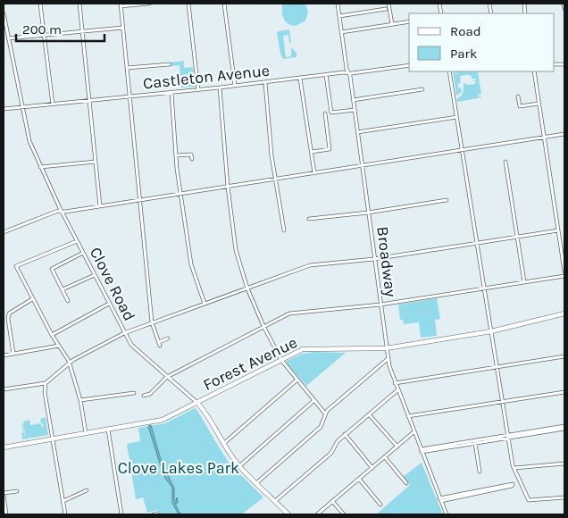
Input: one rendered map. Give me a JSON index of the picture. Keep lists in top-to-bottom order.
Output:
{
  "streets": {
    "main road": ["Clove Road", "Forest Avenue"],
    "street": ["Castleton Avenue", "Broadway"]
  },
  "crossings": [
    ["Castleton Avenue", "Broadway"],
    ["Castleton Avenue", "Clove Road"],
    ["Broadway", "Forest Avenue"],
    ["Clove Road", "Forest Avenue"]
  ],
  "parks": ["Clove Lakes Park"],
  "legend": ["Road", "Park"],
  "scale_bar": "200 m"
}
